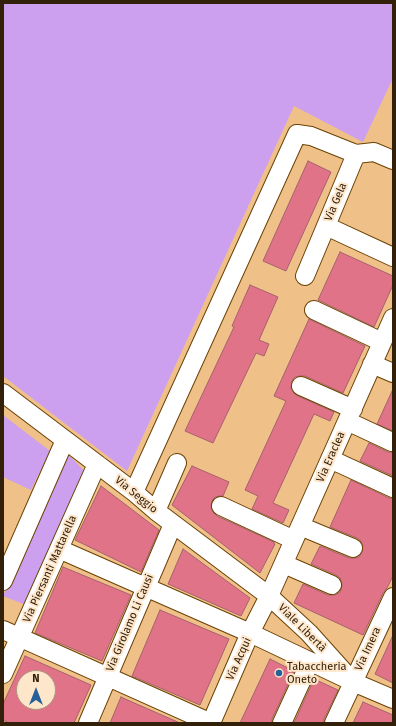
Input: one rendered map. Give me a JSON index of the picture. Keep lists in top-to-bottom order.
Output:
{
  "streets": {
    "street": [
      "Via Gela",
      "Via Eraclea",
      "Via Seggio",
      "Via Piersanti Mattarella",
      "Via Girolamo Li Causi",
      "Viale Libertà",
      "Via Imera",
      "Via Acqui"
    ]
  },
  "crossings": [
    ["Via Eraclea", "Via Seggio"],
    ["Via Eraclea", "Viale Libertà"],
    ["Via Eraclea", "Via Acqui"],
    ["Via Seggio", "Via Piersanti Mattarella"],
    ["Via Seggio", "Via Girolamo Li Causi"],
    ["Via Seggio", "Viale Libertà"],
    ["Via Seggio", "Via Acqui"],
    ["Viale Libertà", "Via Imera"],
    ["Viale Libertà", "Via Acqui"]
  ],
  "places": ["Tabaccheria Oneto"],
  "north": "top"
}
